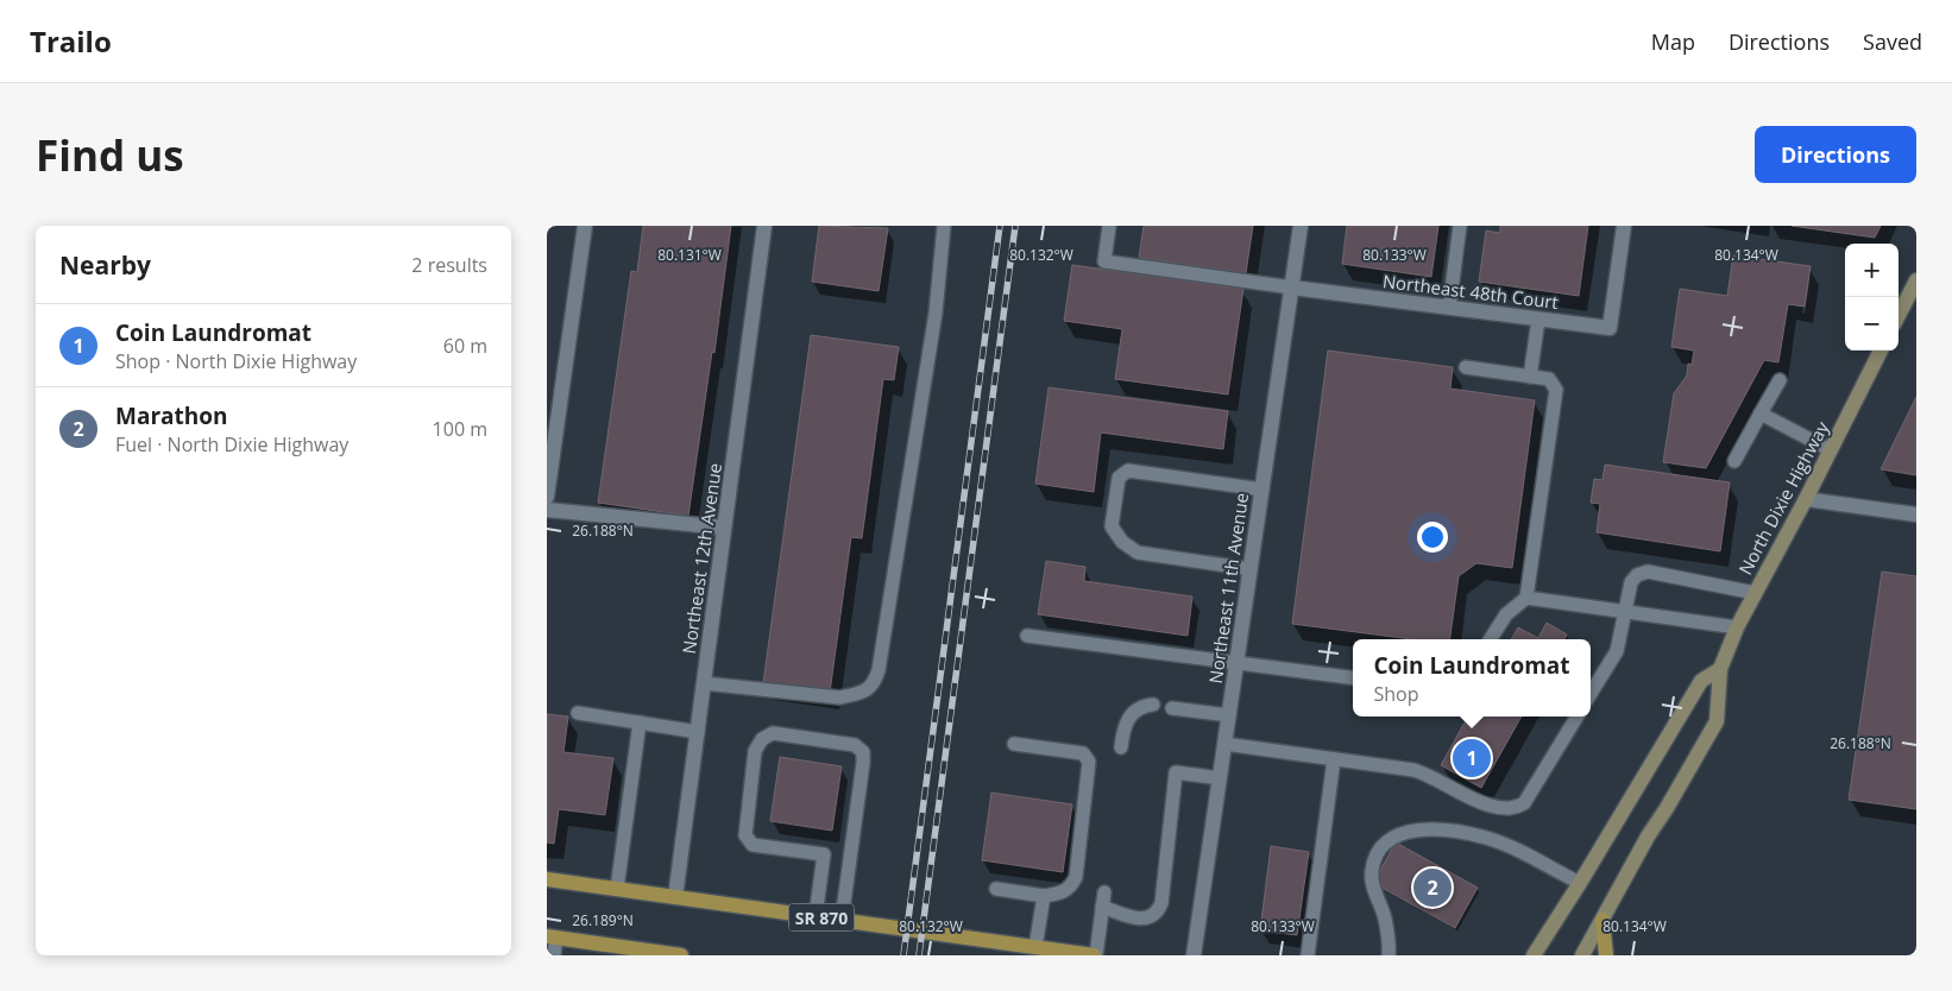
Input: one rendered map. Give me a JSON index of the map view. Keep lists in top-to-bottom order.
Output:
{
  "streets": {
    "main road": ["North Dixie Highway", "SR 870"],
    "street": ["Northeast 48th Court", "Northeast 12th Avenue", "Northeast 11th Avenue"]
  },
  "crossings": [
    ["Northeast 48th Court", "Northeast 11th Avenue"],
    ["Northeast 12th Avenue", "SR 870"]
  ],
  "page": {
    "header": "Trailo",
    "nav": ["Map", "Directions", "Saved"],
    "buttons": "Directions",
    "title": "Find us",
    "heading": ["Nearby", "2 results"],
    "map_buttons": ["+", "−"],
    "list": [
      {
        "mark": "1",
        "name": "Coin Laundromat",
        "note": "Shop · North Dixie Highway",
        "value": "60 m"
      },
      {
        "mark": "2",
        "name": "Marathon",
        "note": "Fuel · North Dixie Highway",
        "value": "100 m"
      }
    ],
    "popup": ["Coin Laundromat", "Shop"],
    "pins": ["1", "2"]
  },
  "coordinates": [
    "80.131°W",
    "80.132°W",
    "80.133°W",
    "80.134°W",
    "26.188°N",
    "26.189°N"
  ]
}
